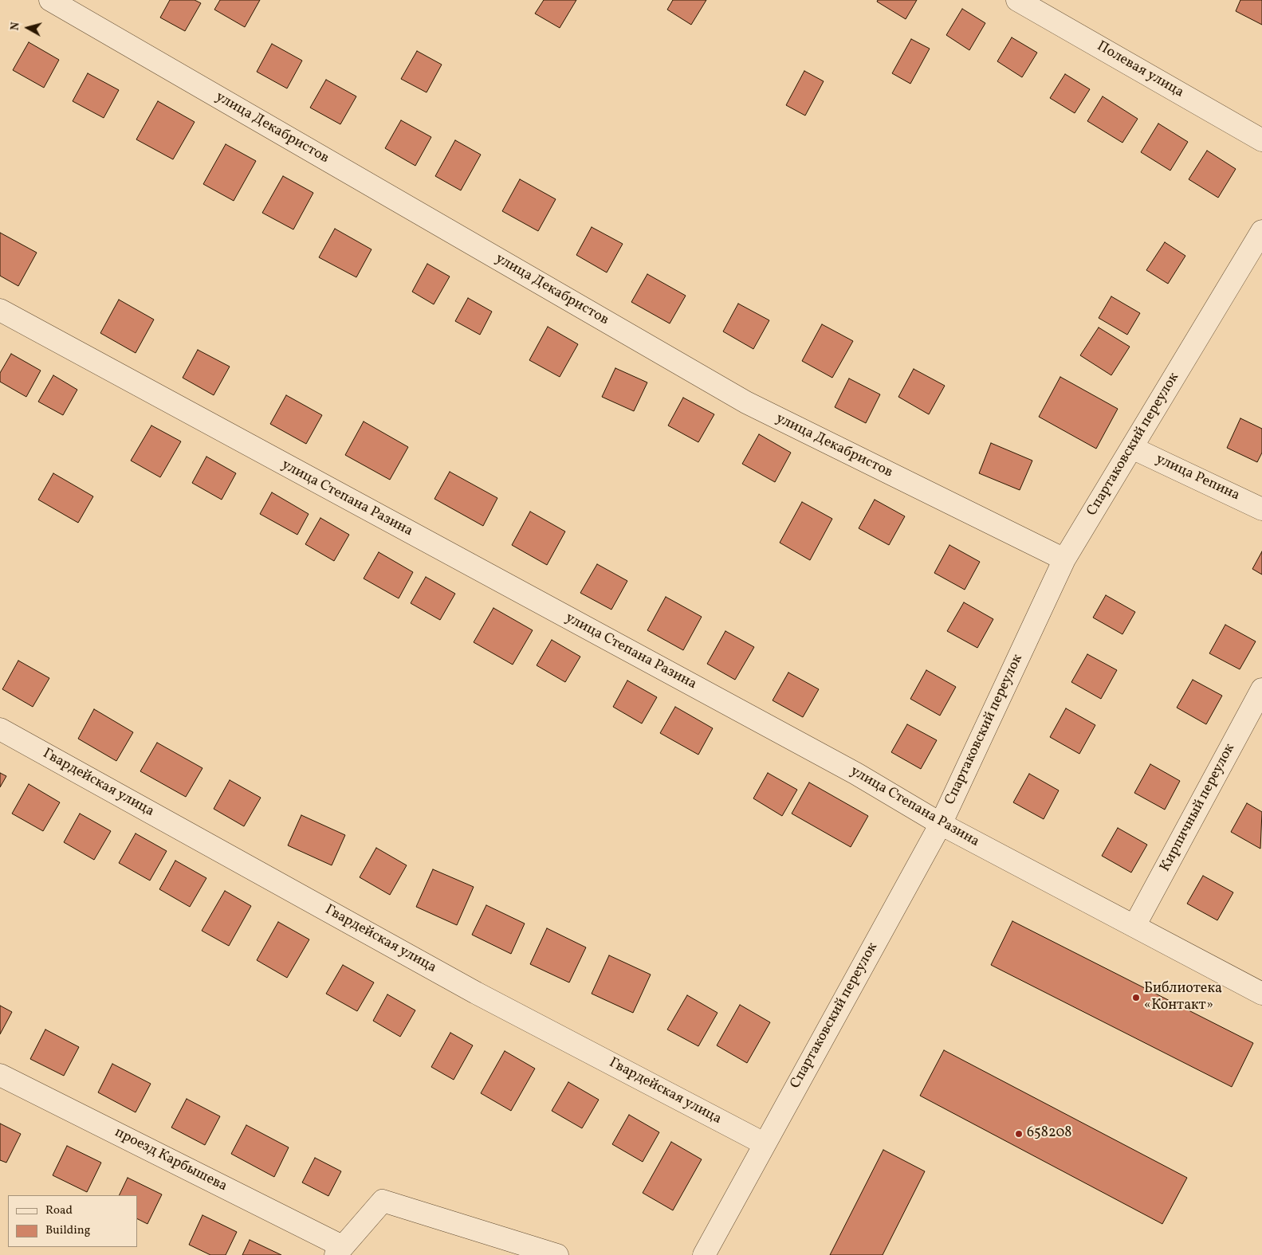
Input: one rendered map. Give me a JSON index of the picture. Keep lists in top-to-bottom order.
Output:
{
  "streets": {
    "street": [
      "Полевая улица",
      "улица Декабристов",
      "Спартаковский переулок",
      "улица Репина",
      "улица Степана Разина",
      "Гвардейская улица",
      "Кирпичный переулок",
      "проезд Карбышева"
    ]
  },
  "crossings": [
    ["улица Декабристов", "Спартаковский переулок"],
    ["Спартаковский переулок", "улица Репина"],
    ["Спартаковский переулок", "улица Степана Разина"],
    ["Спартаковский переулок", "Гвардейская улица"],
    ["улица Степана Разина", "Кирпичный переулок"]
  ],
  "places": ["Библиотека «Контакт»", "658208"],
  "legend": ["Road", "Building"],
  "north": "left"
}
